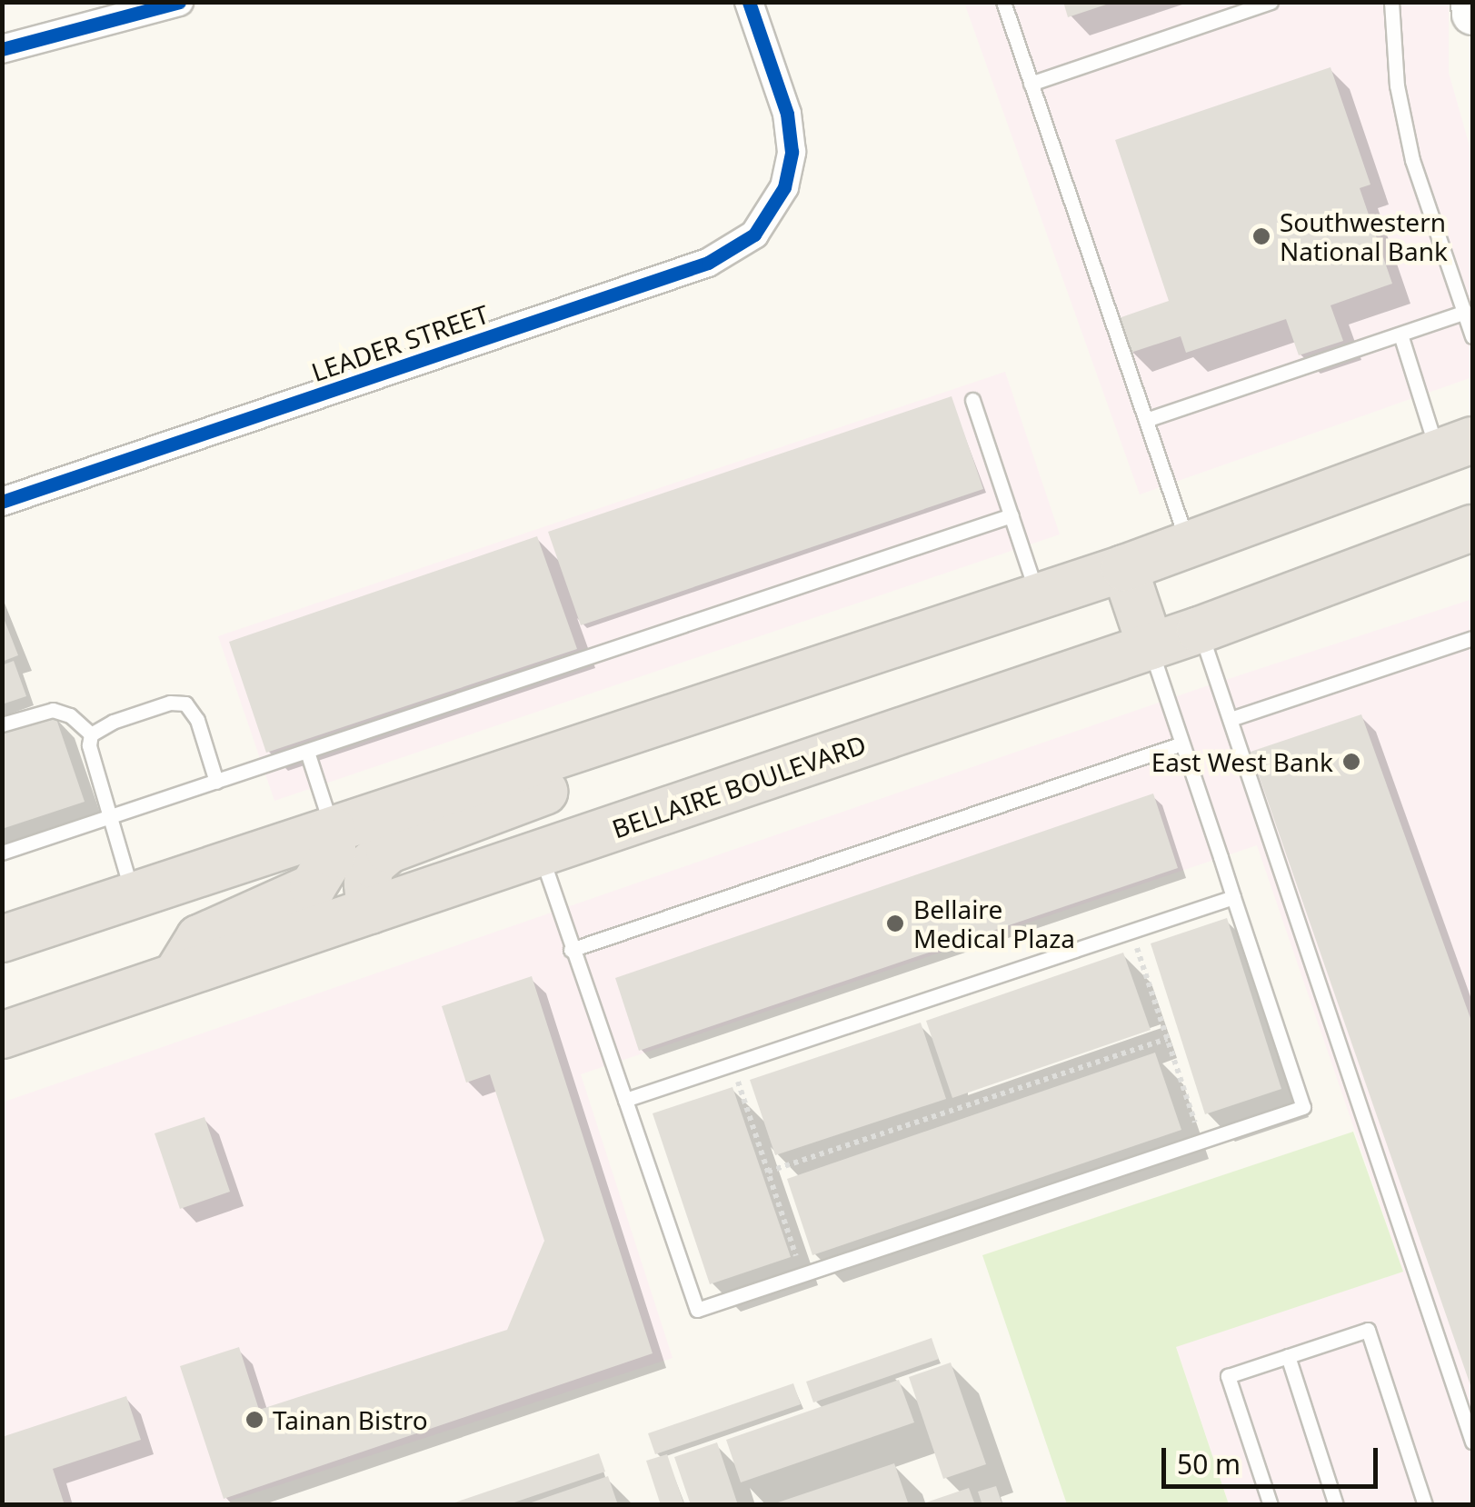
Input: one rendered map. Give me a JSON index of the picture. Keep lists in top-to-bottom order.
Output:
{
  "streets": {
    "main road": ["BELLAIRE BOULEVARD"],
    "street": ["LEADER STREET"]
  },
  "places": [
    "Southwestern National Bank",
    "East West Bank",
    "Bellaire Medical Plaza",
    "Tainan Bistro"
  ],
  "scale_bar": "50 m"
}
